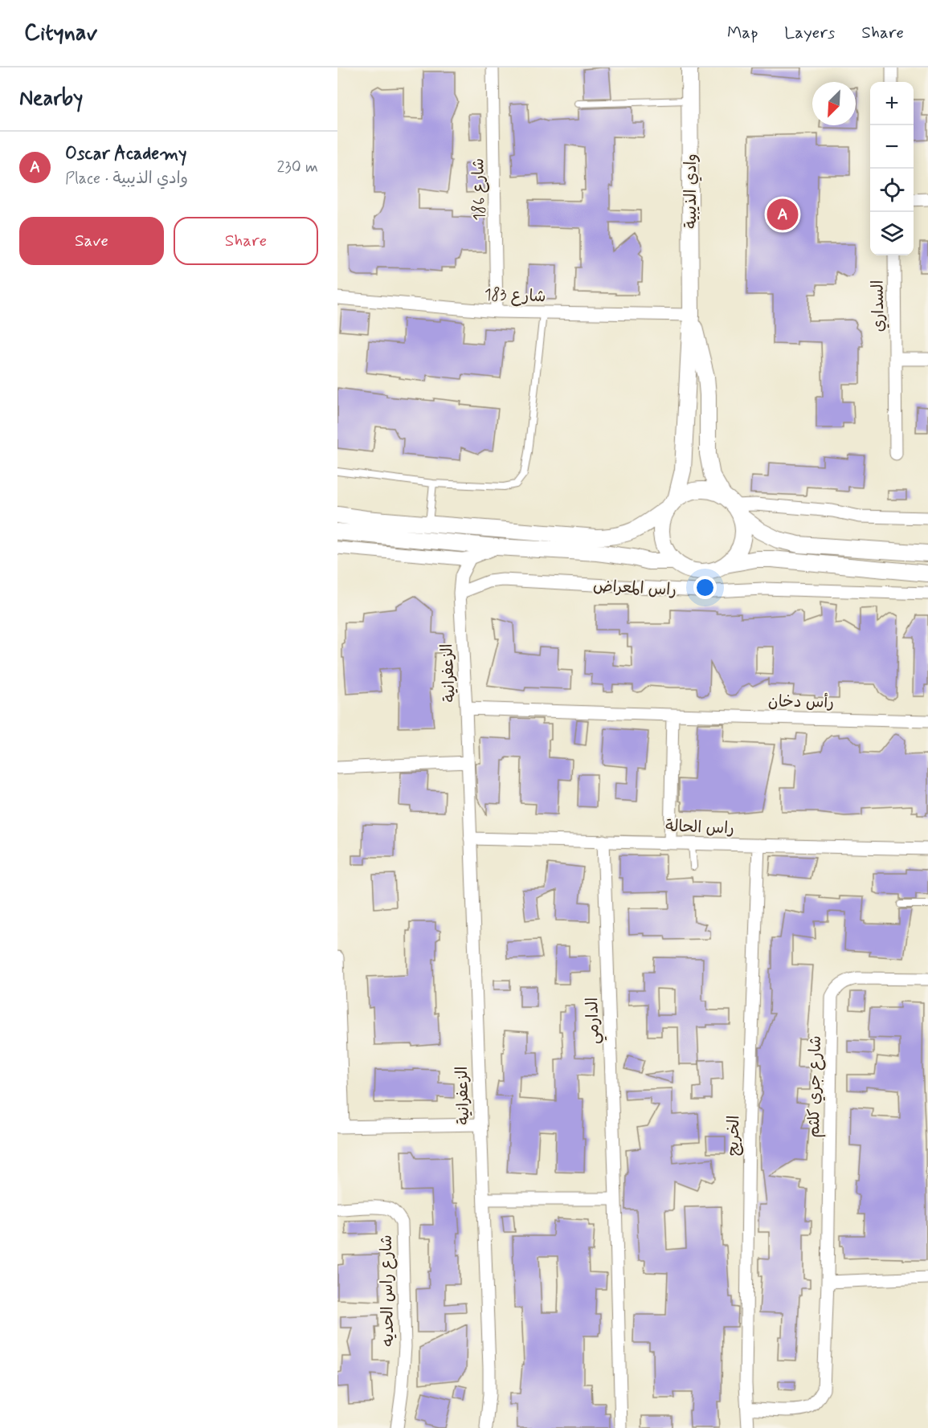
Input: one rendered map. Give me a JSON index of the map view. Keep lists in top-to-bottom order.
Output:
{
  "streets": {
    "street": [
      "شارع 186",
      "وادي الذيبية",
      "شارع 183",
      "السداري",
      "راس المعراض",
      "الزعفرانية",
      "رأس دخان",
      "راس الحالة",
      "الدارمي",
      "شارع جري كلثم",
      "الخريج",
      "شارع راس الحديه"
    ]
  },
  "crossings": [
    ["شارع 186", "شارع 183"],
    ["وادي الذيبية", "شارع 183"],
    ["وادي الذيبية", "راس المعراض"],
    ["راس المعراض", "الزعفرانية"],
    ["الزعفرانية", "رأس دخان"],
    ["الزعفرانية", "راس الحالة"],
    ["راس الحالة", "الدارمي"],
    ["راس الحالة", "الخريج"],
    ["شارع جري كلثم", "الخريج"]
  ],
  "north": "bottom left",
  "page": {
    "header": "Citynav",
    "nav": ["Map", "Layers", "Share"],
    "heading": "Nearby",
    "map_buttons": ["+", "−"],
    "list": [
      {
        "mark": "A",
        "name": "Oscar Academy",
        "note": "Place · وادي الذيبية",
        "value": "230 m"
      }
    ],
    "pins": "A",
    "buttons": ["Save", "Share"]
  }
}
